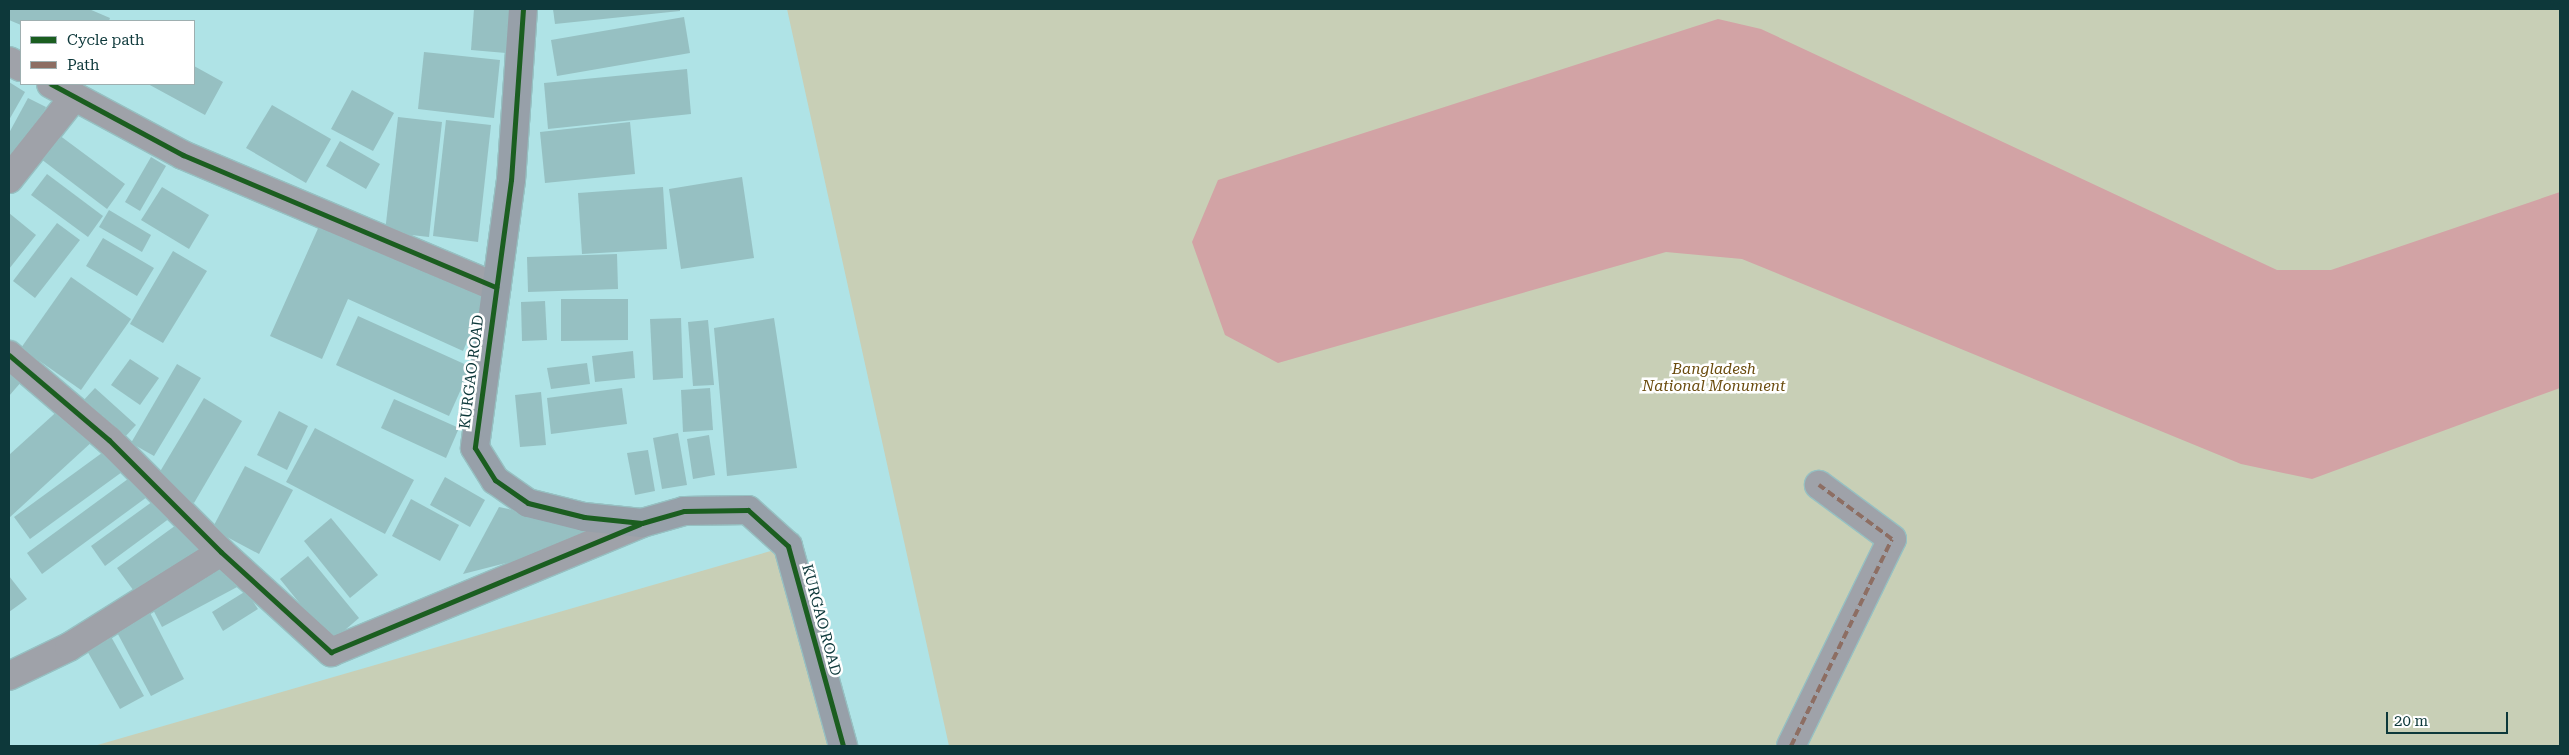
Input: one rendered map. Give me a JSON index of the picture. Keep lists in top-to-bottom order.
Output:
{
  "streets": {
    "street": ["KURGAO ROAD"]
  },
  "parks": ["Bangladesh National Monument"],
  "legend": ["Cycle path", "Path"],
  "scale_bar": "20 m"
}
